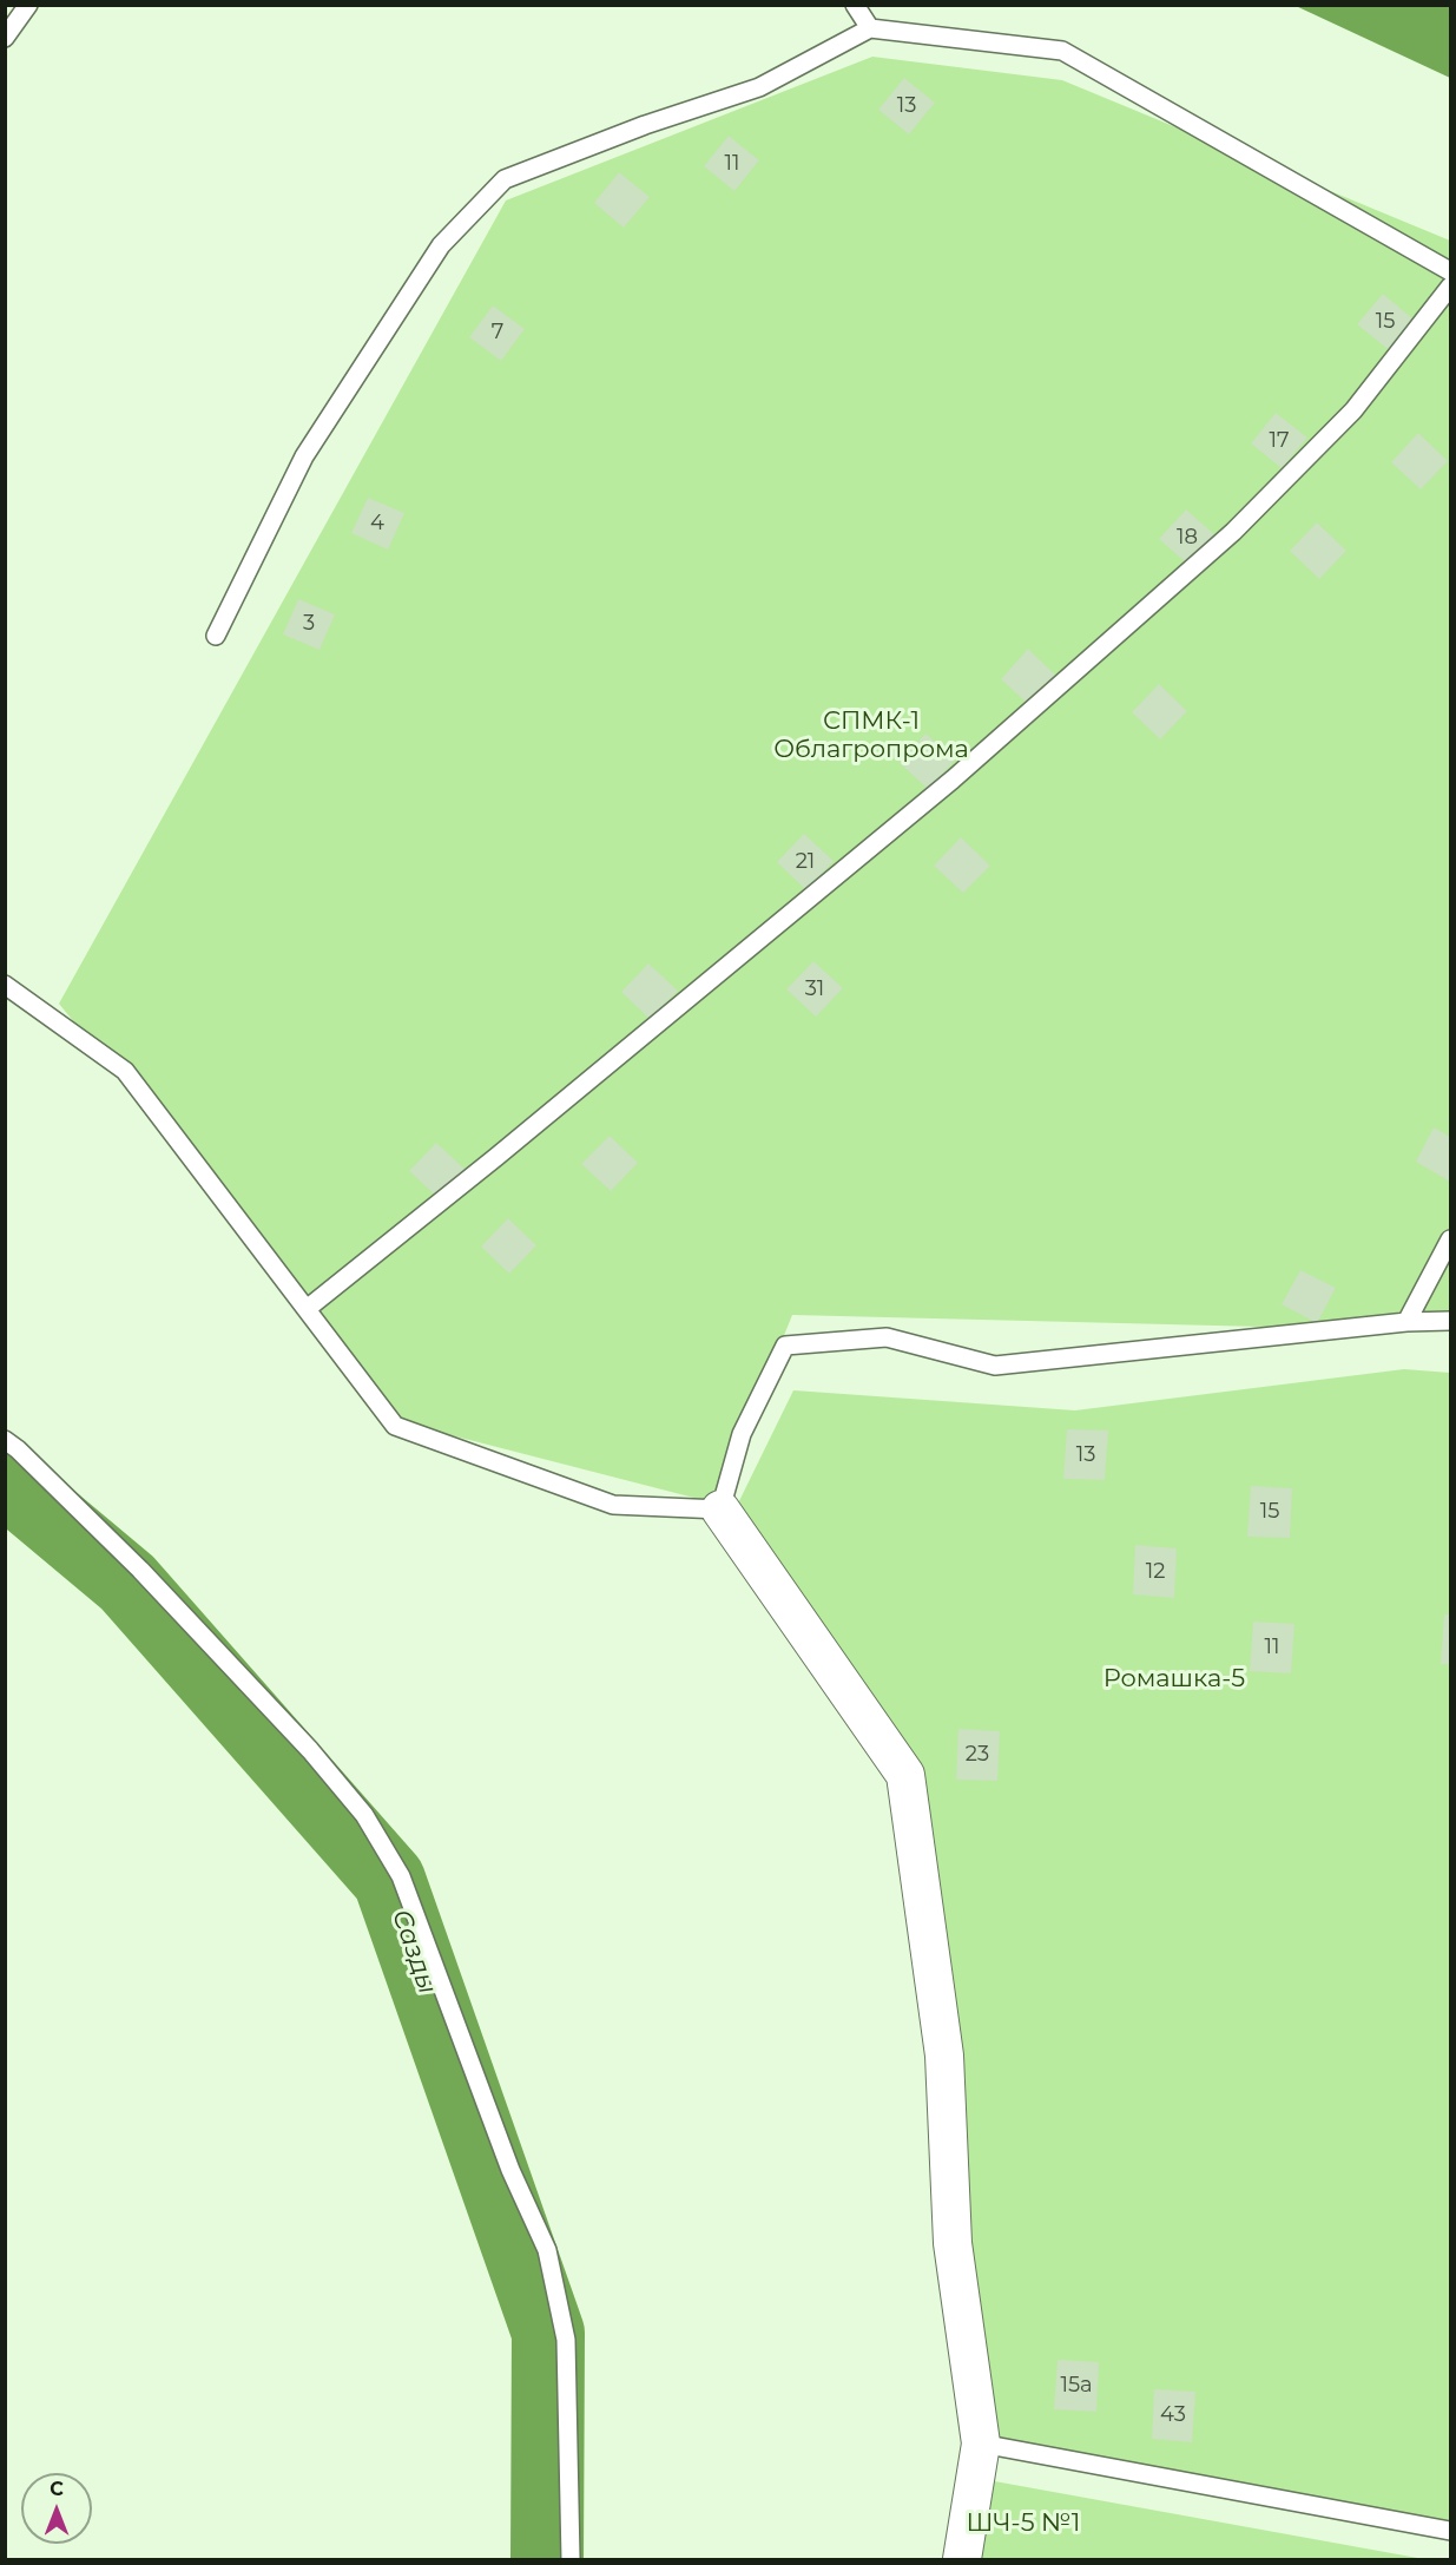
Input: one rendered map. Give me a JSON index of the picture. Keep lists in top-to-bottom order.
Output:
{
  "water": ["Сазды"],
  "parks": ["СПМК-1 Облагропрома", "Ромашка-5", "ШЧ-5 №1"],
  "house_numbers": [
    "13",
    "11",
    "15",
    "7",
    "17",
    "4",
    "18",
    "3",
    "21",
    "31",
    "13",
    "15",
    "12",
    "11",
    "23",
    "15а",
    "43"
  ],
  "north": "top"
}
